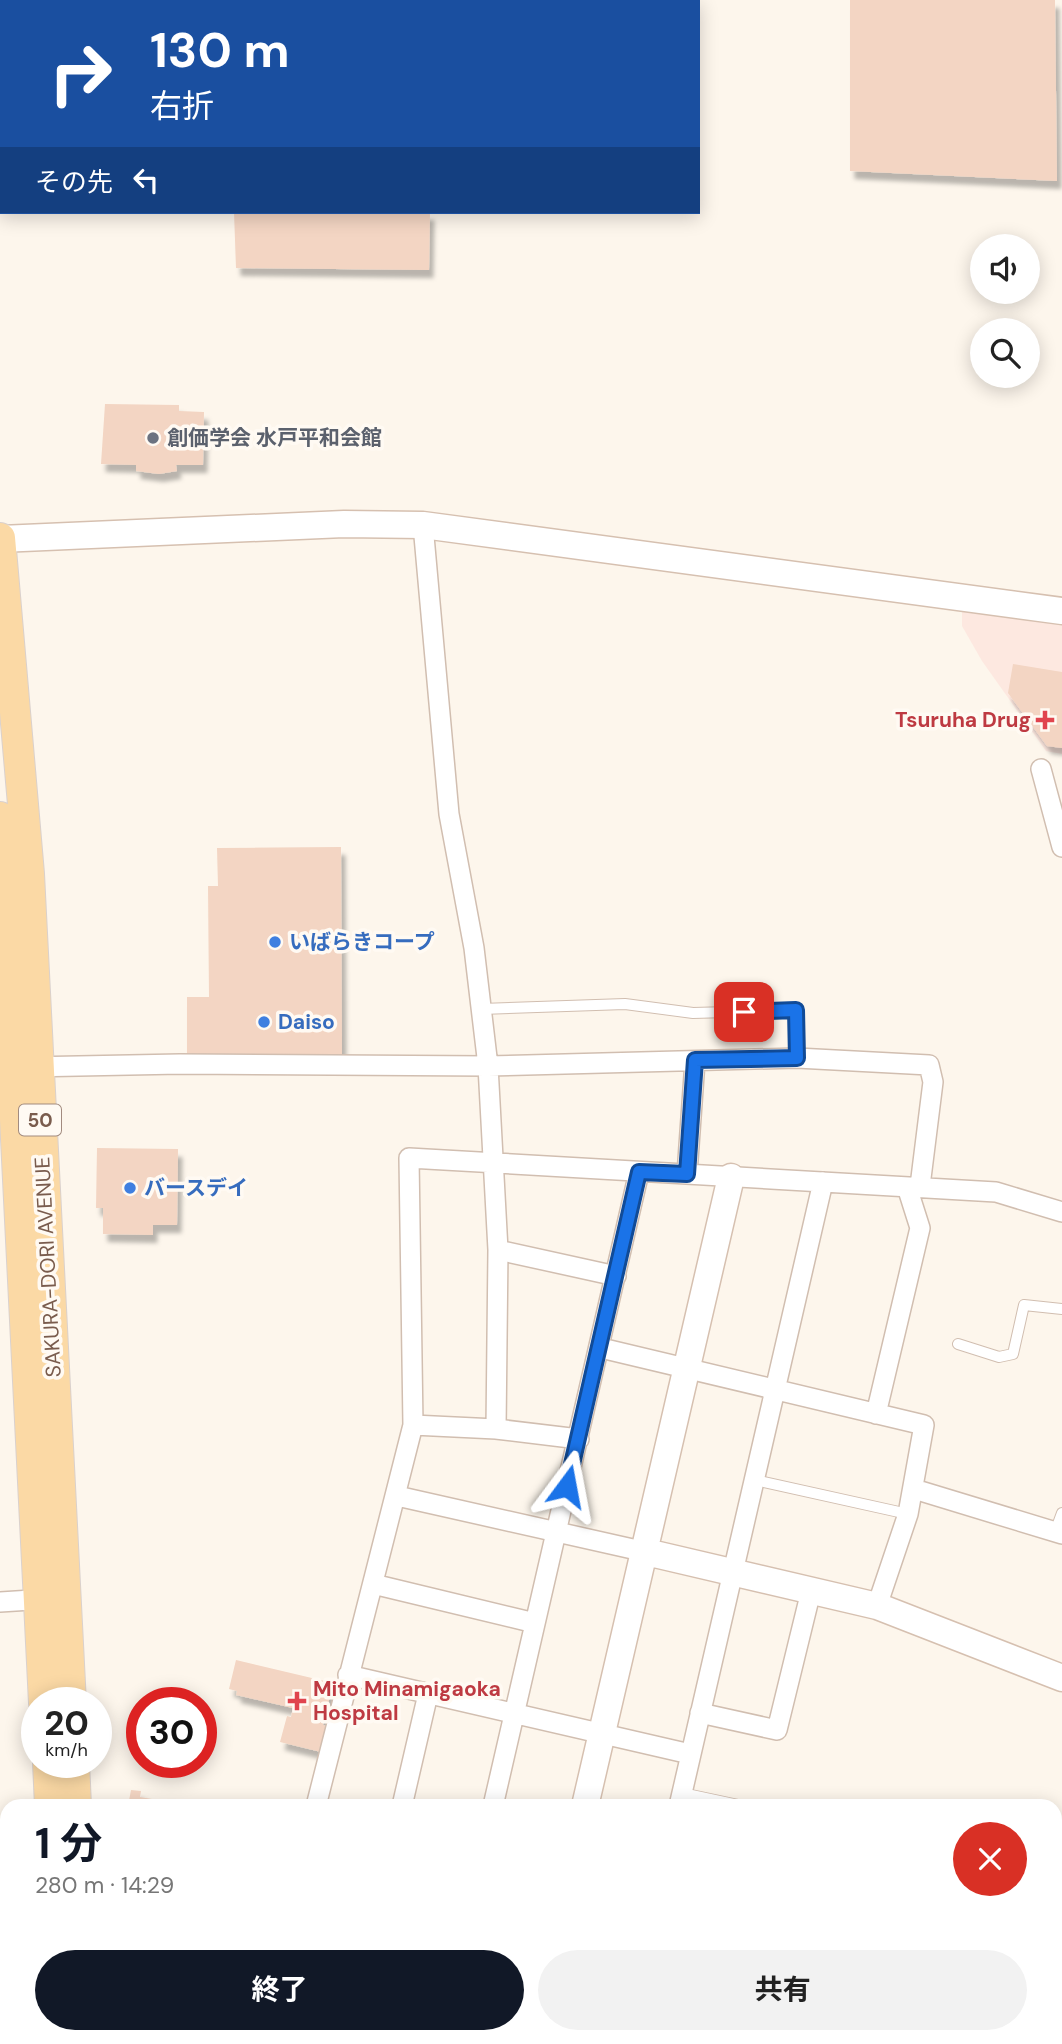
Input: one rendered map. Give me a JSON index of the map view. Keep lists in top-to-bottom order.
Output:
{
  "streets": {
    "main road": ["50", "SAKURA-DORI AVENUE"]
  },
  "places": {
    "other": [
      "創価学会 水戸平和会館",
      "いばらきコープ",
      "Daiso",
      "バースデイ"
    ],
    "health": ["Tsuruha Drug", "Mito Minamigaoka Hospital"]
  },
  "page": {
    "turn": ["130 m", "右折"],
    "then": "その先",
    "speed": "20 km/h",
    "limit": "30",
    "heading": ["1 分", "280 m · 14:29"],
    "buttons": ["終了", "共有"]
  }
}
